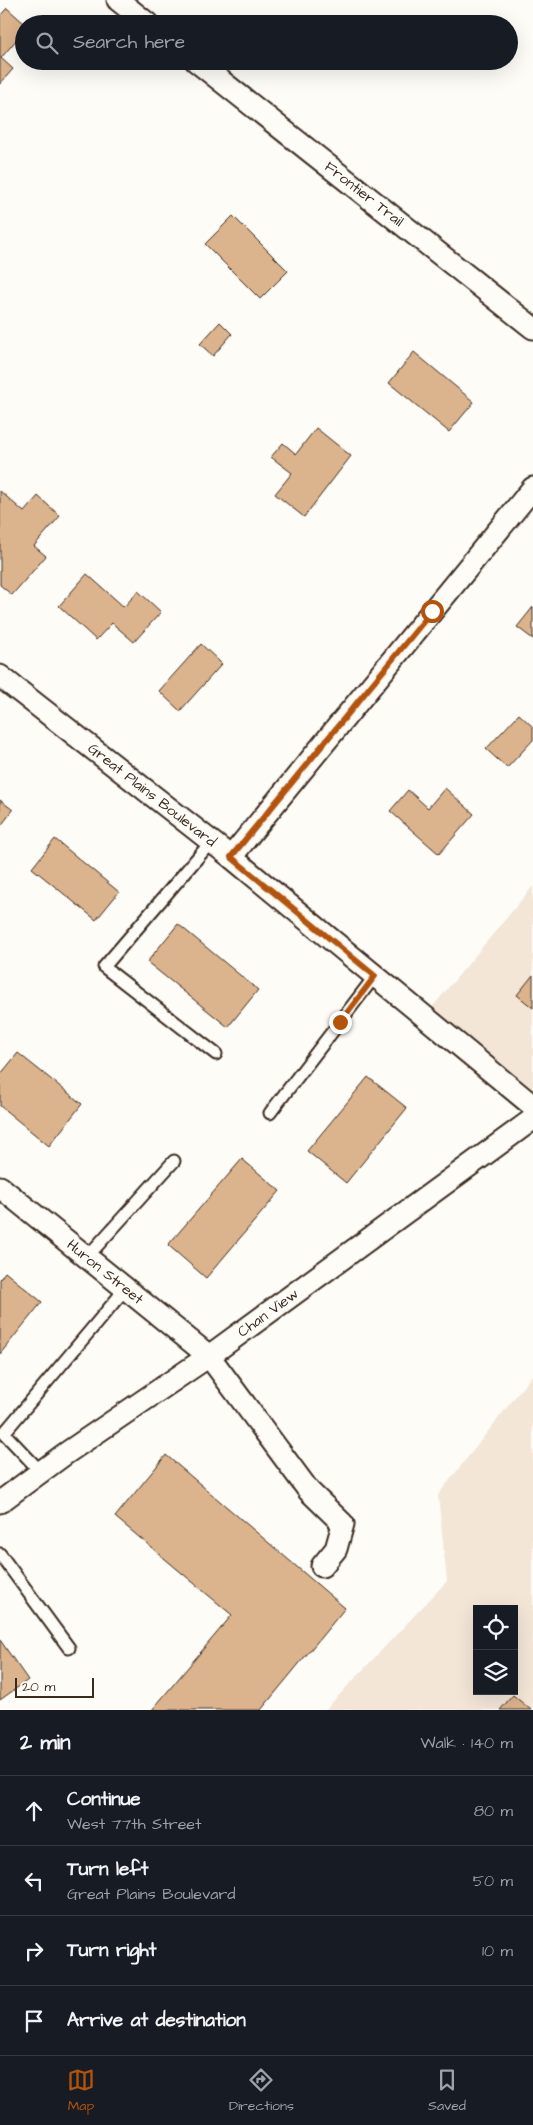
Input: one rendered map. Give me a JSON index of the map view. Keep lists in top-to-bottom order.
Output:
{
  "streets": {
    "street": [
      "Frontier Trail",
      "Great Plains Boulevard",
      "Huron Street",
      "Chan View"
    ]
  },
  "crossings": [
    ["Huron Street", "Chan View"]
  ],
  "scale_bar": "20 m",
  "page": {
    "search": "Search here",
    "scale": "20 m",
    "heading": ["2 min", "Walk · 140 m"],
    "list": [
      ["Continue", "West 77th Street", "80 m"],
      ["Turn left", "Great Plains Boulevard", "50 m"],
      ["Turn right", "10 m"],
      "Arrive at destination"
    ],
    "nav": ["Map", "Directions", "Saved"]
  }
}
